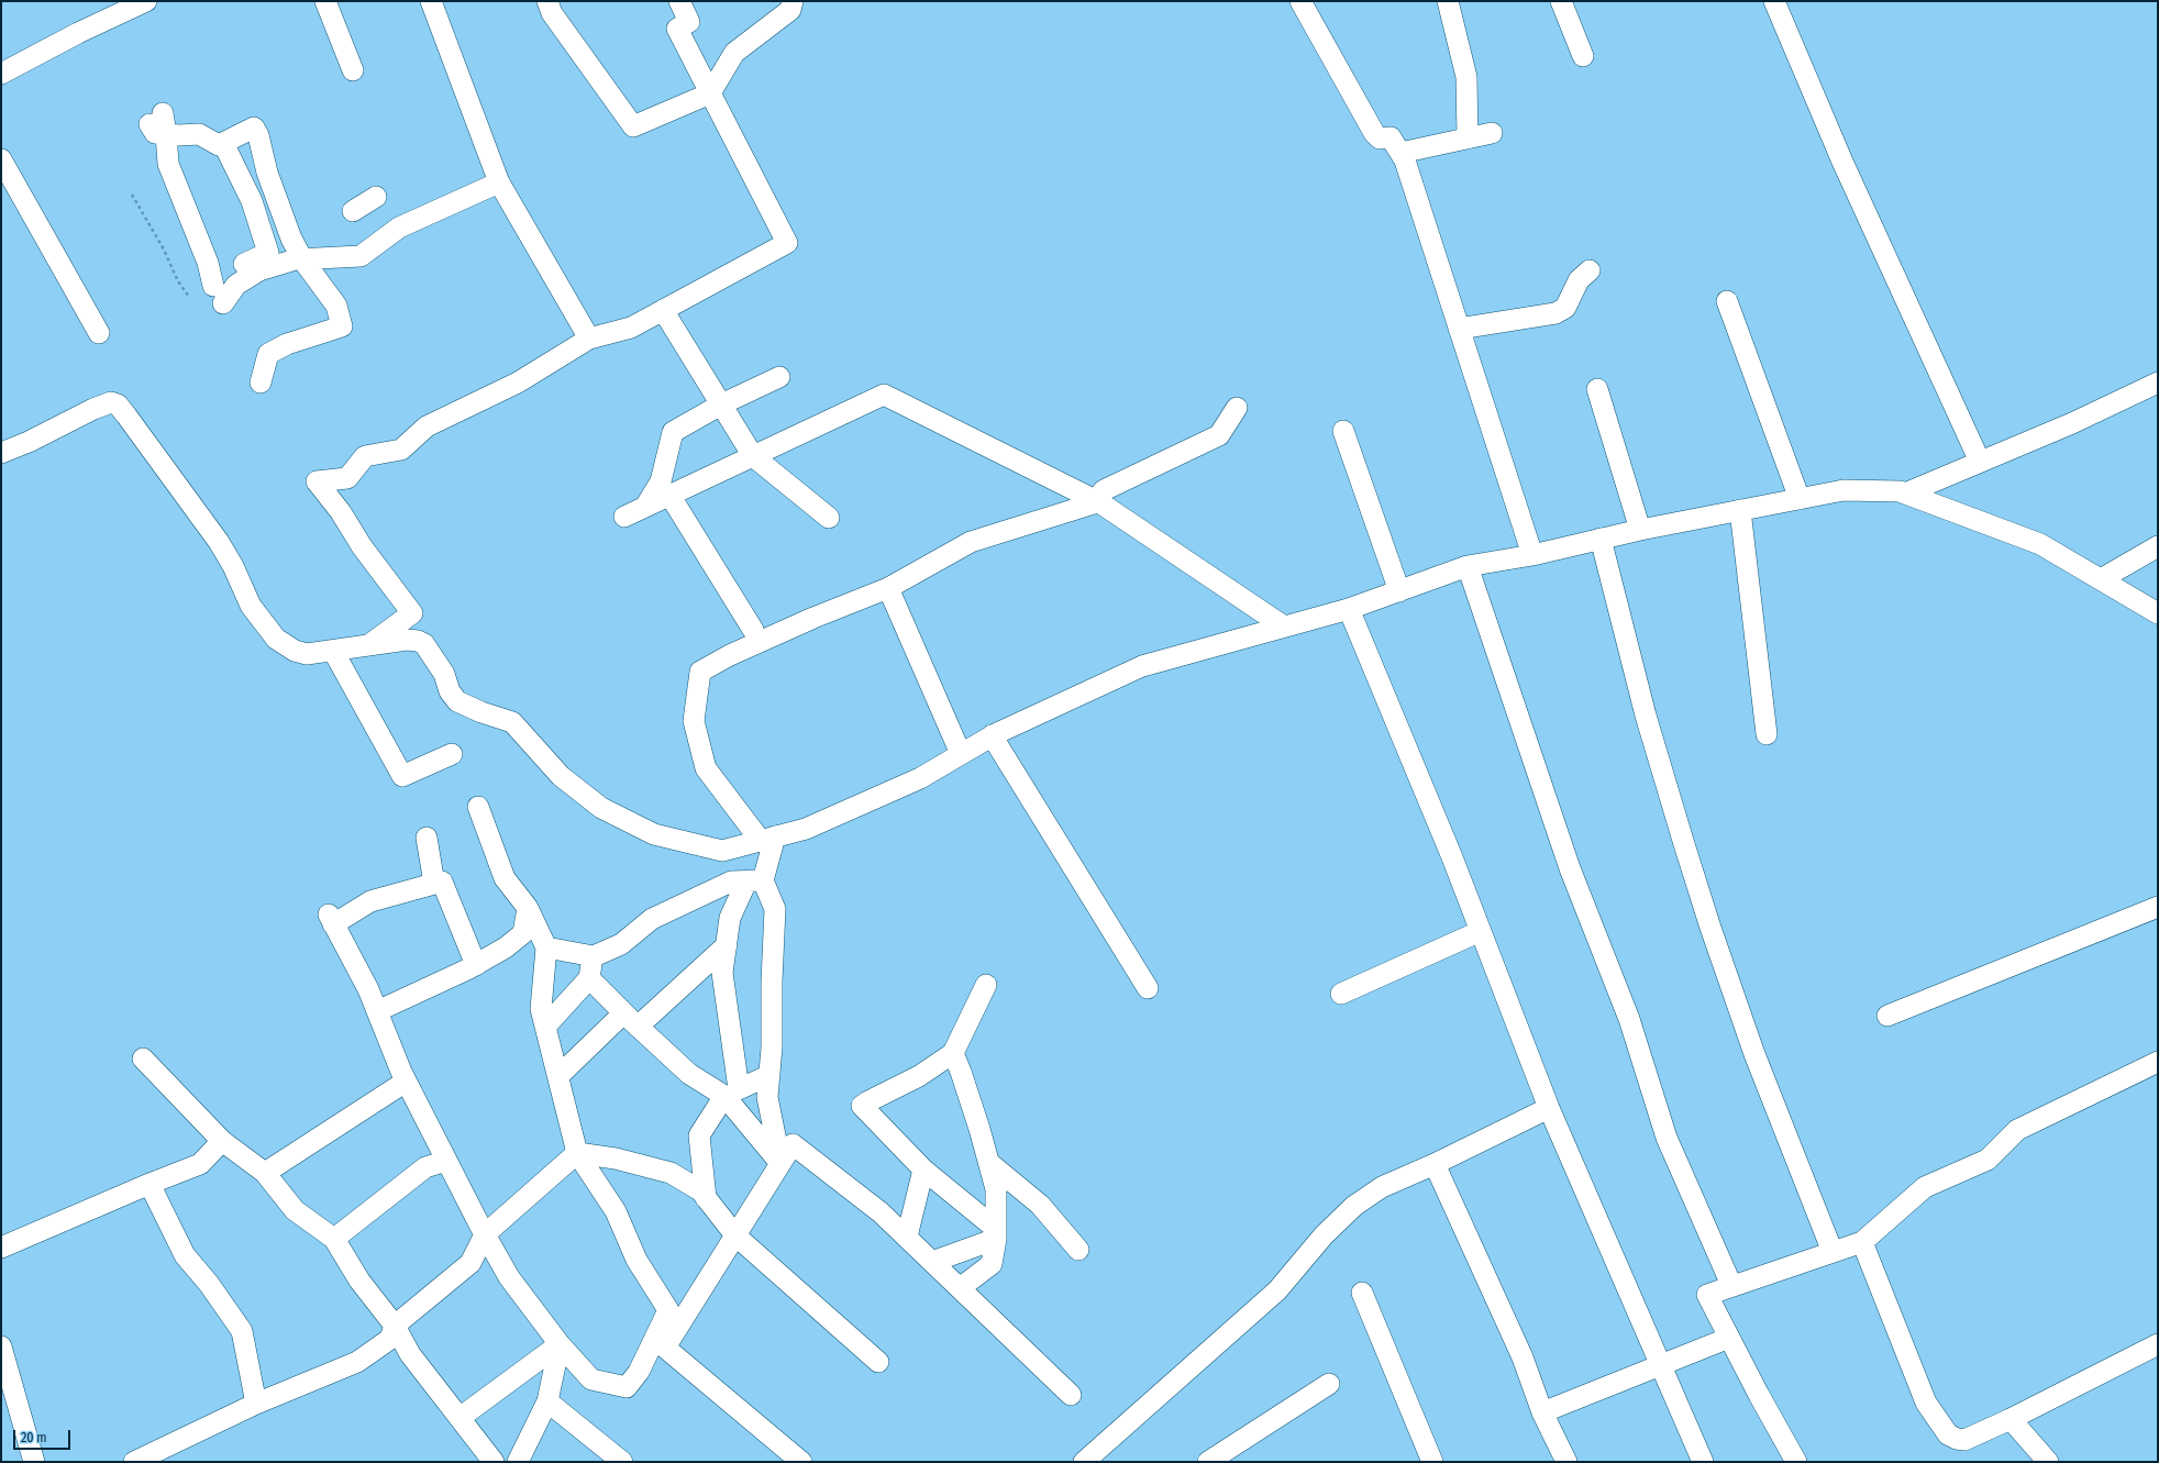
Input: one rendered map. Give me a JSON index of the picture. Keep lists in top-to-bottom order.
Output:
{
  "scale_bar": "20 m"
}
